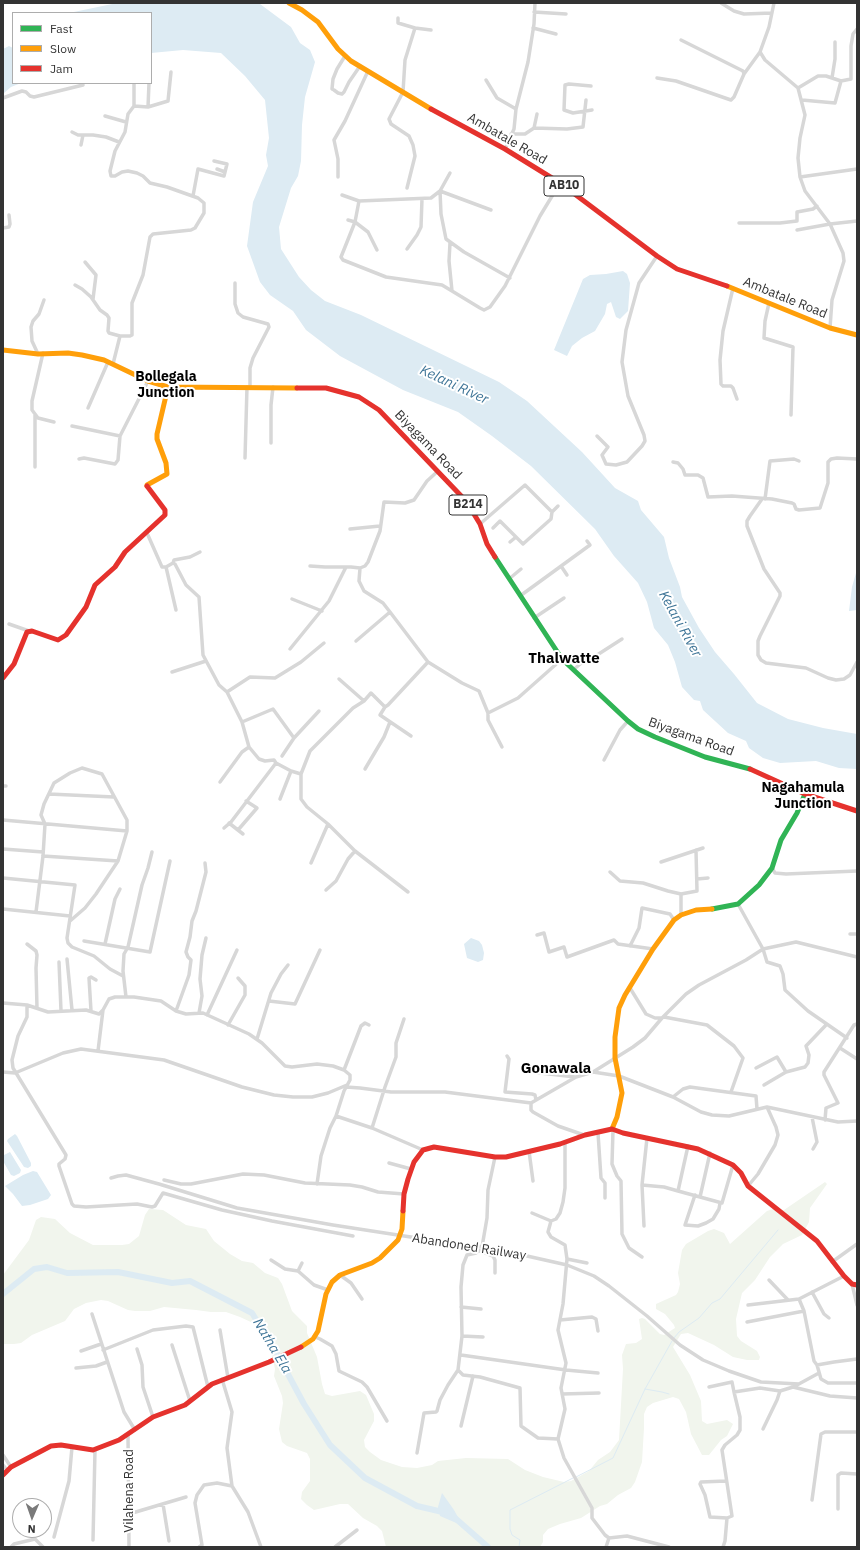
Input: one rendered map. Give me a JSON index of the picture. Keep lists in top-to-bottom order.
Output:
{
  "streets": {
    "street": [
      "Ambatale Road",
      "AB10",
      "Biyagama Road",
      "B214",
      "Abandoned Railway",
      "Vilahena Road"
    ]
  },
  "districts": [
    "Bollegala Junction",
    "Thalwatte",
    "Nagahamula Junction",
    "Gonawala"
  ],
  "water": ["Kelani River", "Natha Ela"],
  "legend": ["Fast", "Slow", "Jam"],
  "north": "bottom"
}
